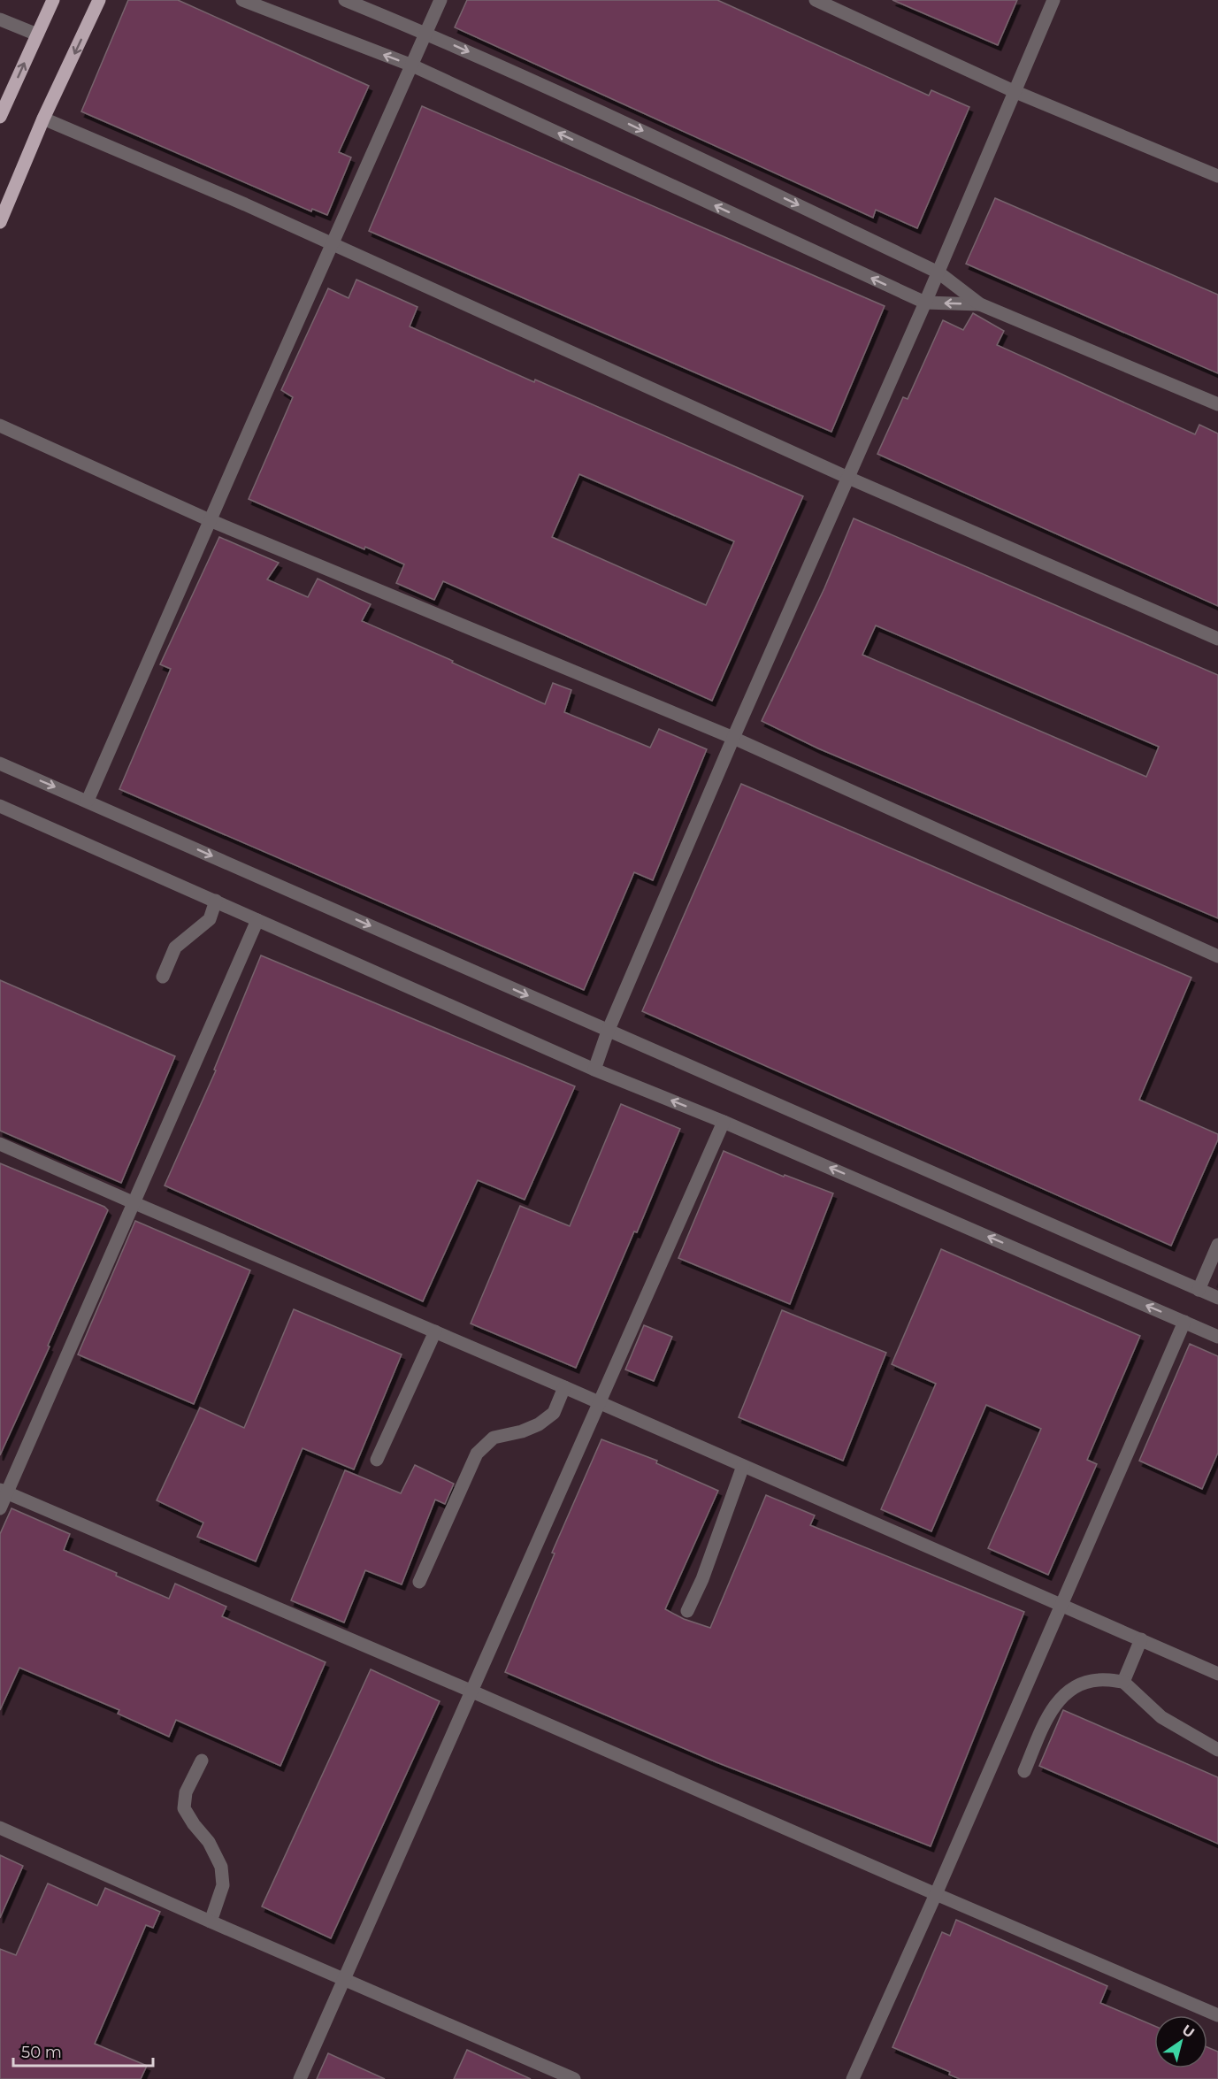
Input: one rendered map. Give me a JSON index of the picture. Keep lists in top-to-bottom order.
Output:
{
  "scale_bar": "50 m",
  "north": "top right"
}
